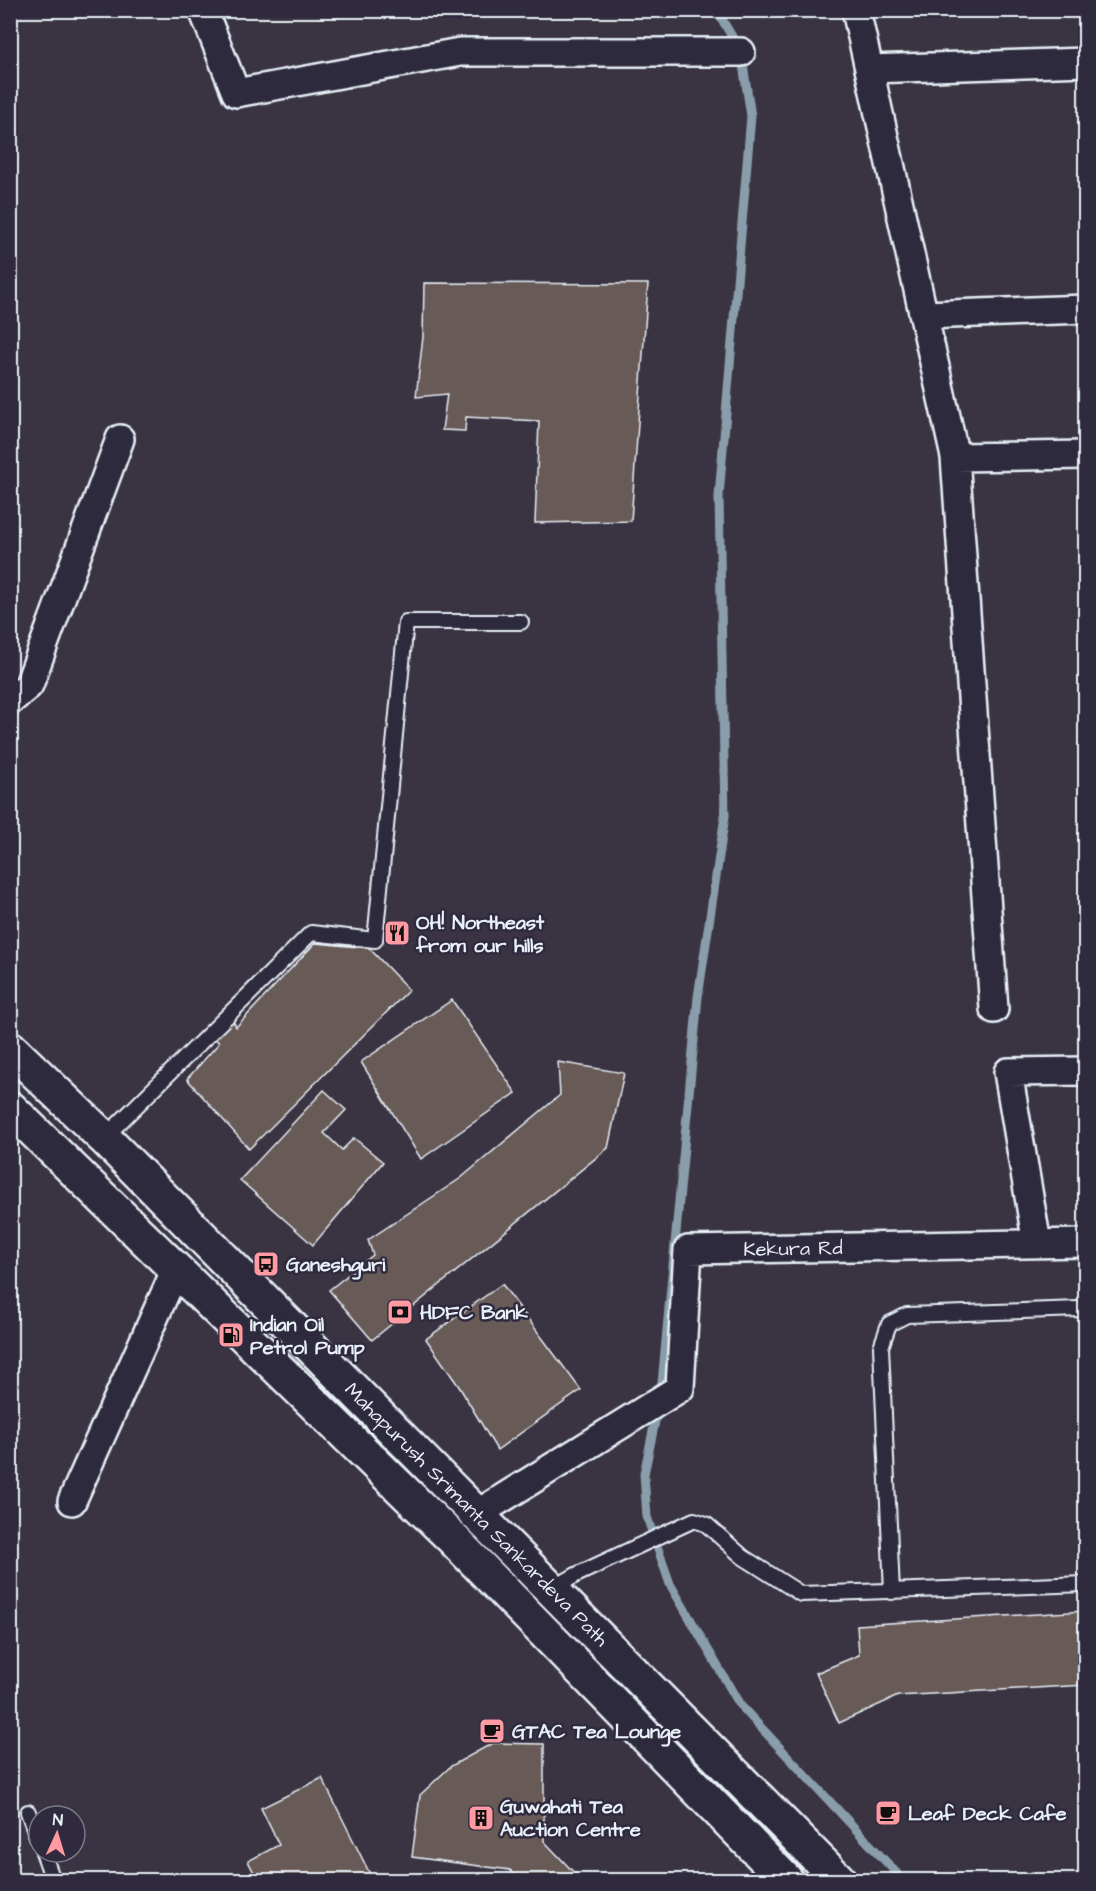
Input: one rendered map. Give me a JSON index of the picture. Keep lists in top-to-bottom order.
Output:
{
  "streets": {
    "main road": ["Mahapurush Srimanta Sankardeva Path"],
    "street": ["Kekura Rd"]
  },
  "crossings": [
    ["Kekura Rd", "Mahapurush Srimanta Sankardeva Path"]
  ],
  "places": {
    "restaurant": ["OH! Northeast from our hills"],
    "bus stop": ["Ganeshguri"],
    "bank": ["HDFC Bank"],
    "fuel station": ["Indian Oil Petrol Pump"],
    "cafe": ["GTAC Tea Lounge", "Leaf Deck Cafe"],
    "building": ["Guwahati Tea Auction Centre"]
  },
  "north": "top"
}
